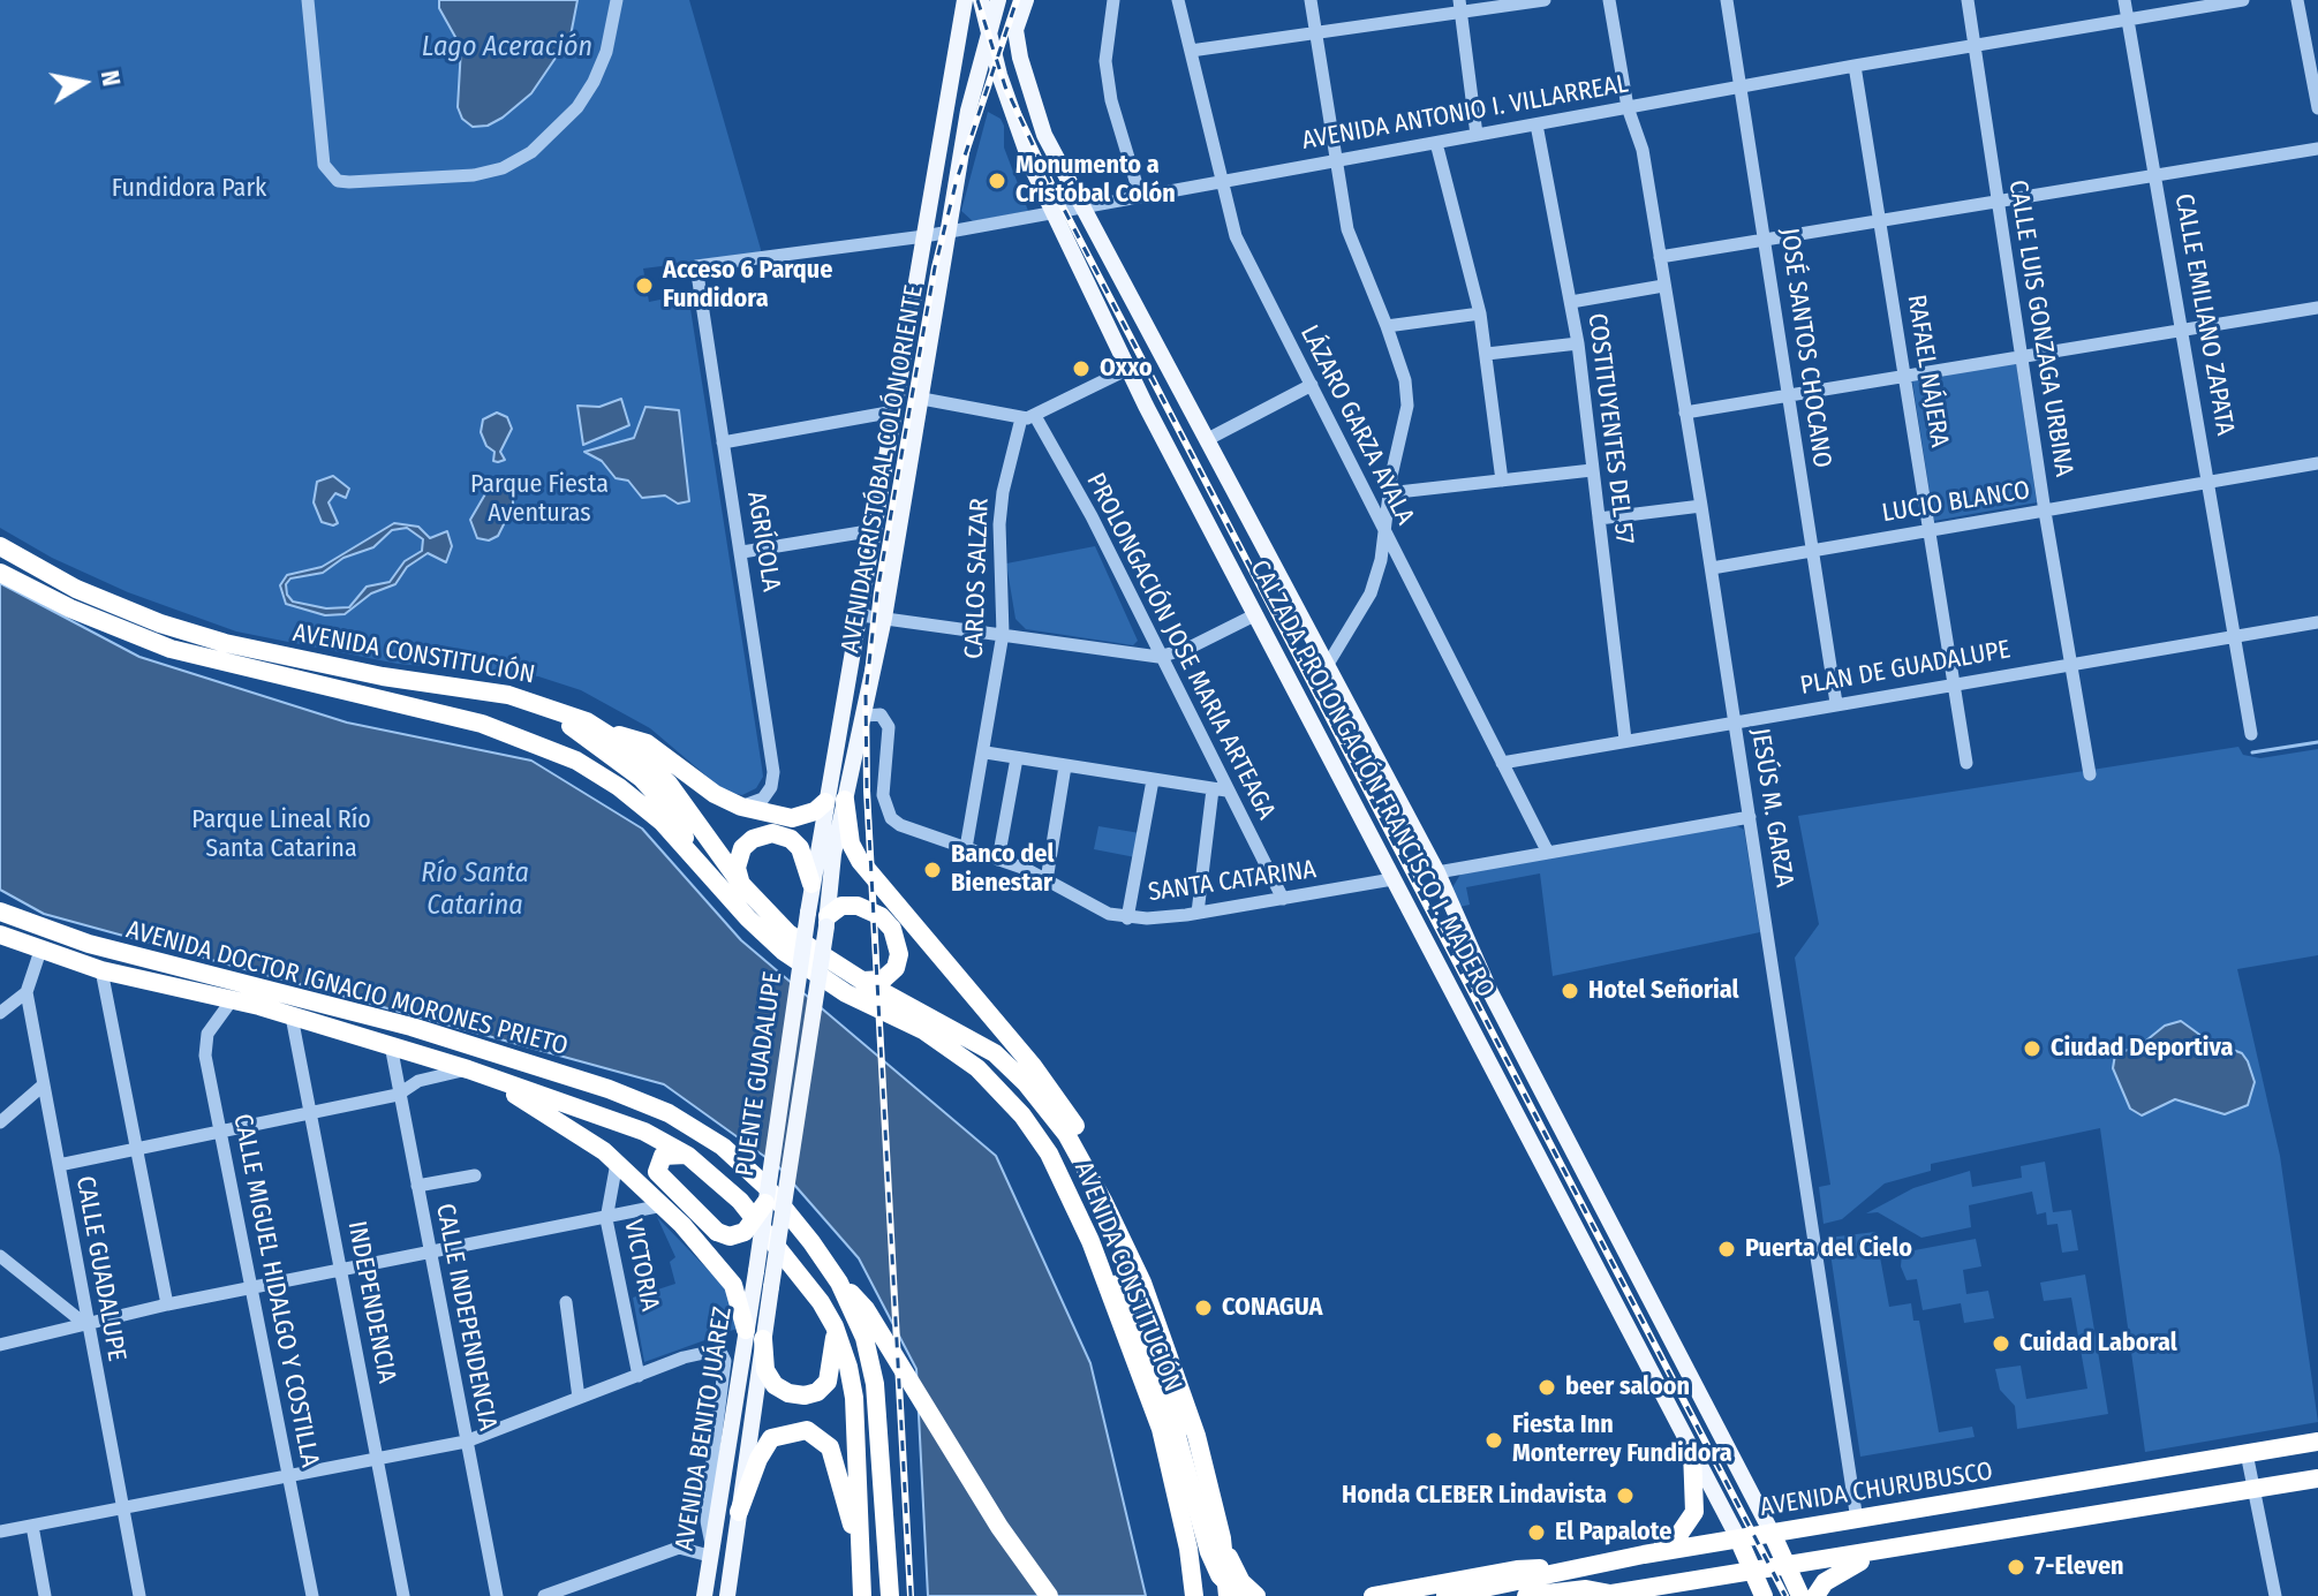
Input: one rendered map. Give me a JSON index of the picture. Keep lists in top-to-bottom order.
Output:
{
  "streets": {
    "highway": ["AVENIDA CONSTITUCIÓN", "AVENIDA DOCTOR IGNACIO MORONES PRIETO", "AVENIDA CHURUBUSCO"],
    "main road": [
      "AVENIDA CRISTÓBAL COLÓN ORIENTE",
      "CALZADA PROLONGACIÓN FRANCISCO I. MADERO",
      "PUENTE GUADALUPE",
      "AVENIDA BENITO JUÁREZ"
    ],
    "street": [
      "AVENIDA ANTONIO I. VILLARREAL",
      "CALLE EMILIANO ZAPATA",
      "CALLE LUIS GONZAGA URBINA",
      "JOSÉ SANTOS CHOCANO",
      "RAFAEL NÁJERA",
      "LÁZARO GARZA AYALA",
      "COSTITUYENTES DEL 57",
      "LUCIO BLANCO",
      "AGRÍCOLA",
      "CARLOS SALZAR",
      "PROLONGACIÓN JOSE MARIA ARTEAGA",
      "PLAN DE GUADALUPE",
      "JESÚS M. GARZA",
      "SANTA CATARINA",
      "VICTORIA",
      "CALLE GUADALUPE",
      "CALLE MIGUEL HIDALGO Y COSTILLA",
      "INDEPENDENCIA",
      "CALLE INDEPENDENCIA"
    ]
  },
  "crossings": [
    ["AVENIDA ANTONIO I. VILLARREAL", "CALLE EMILIANO ZAPATA"],
    ["AVENIDA ANTONIO I. VILLARREAL", "CALLE LUIS GONZAGA URBINA"],
    ["AVENIDA ANTONIO I. VILLARREAL", "JOSÉ SANTOS CHOCANO"],
    ["AVENIDA ANTONIO I. VILLARREAL", "RAFAEL NÁJERA"],
    ["AVENIDA ANTONIO I. VILLARREAL", "LÁZARO GARZA AYALA"],
    ["AVENIDA ANTONIO I. VILLARREAL", "COSTITUYENTES DEL 57"],
    ["AVENIDA ANTONIO I. VILLARREAL", "AVENIDA CRISTÓBAL COLÓN ORIENTE"],
    ["AVENIDA ANTONIO I. VILLARREAL", "AGRÍCOLA"],
    ["AVENIDA ANTONIO I. VILLARREAL", "CALZADA PROLONGACIÓN FRANCISCO I. MADERO"],
    ["AVENIDA ANTONIO I. VILLARREAL", "JESÚS M. GARZA"],
    ["CALLE EMILIANO ZAPATA", "LUCIO BLANCO"],
    ["CALLE EMILIANO ZAPATA", "PLAN DE GUADALUPE"],
    ["CALLE LUIS GONZAGA URBINA", "LUCIO BLANCO"],
    ["CALLE LUIS GONZAGA URBINA", "PLAN DE GUADALUPE"],
    ["JOSÉ SANTOS CHOCANO", "LUCIO BLANCO"],
    ["JOSÉ SANTOS CHOCANO", "PLAN DE GUADALUPE"],
    ["RAFAEL NÁJERA", "LUCIO BLANCO"],
    ["RAFAEL NÁJERA", "PLAN DE GUADALUPE"],
    ["LÁZARO GARZA AYALA", "PLAN DE GUADALUPE"],
    ["COSTITUYENTES DEL 57", "PLAN DE GUADALUPE"],
    ["AVENIDA CRISTÓBAL COLÓN ORIENTE", "CALZADA PROLONGACIÓN FRANCISCO I. MADERO"],
    ["AVENIDA CRISTÓBAL COLÓN ORIENTE", "SANTA CATARINA"],
    ["AVENIDA CRISTÓBAL COLÓN ORIENTE", "PUENTE GUADALUPE"],
    ["LUCIO BLANCO", "JESÚS M. GARZA"],
    ["CARLOS SALZAR", "PROLONGACIÓN JOSE MARIA ARTEAGA"],
    ["CARLOS SALZAR", "SANTA CATARINA"],
    ["PROLONGACIÓN JOSE MARIA ARTEAGA", "SANTA CATARINA"],
    ["PLAN DE GUADALUPE", "JESÚS M. GARZA"],
    ["CALZADA PROLONGACIÓN FRANCISCO I. MADERO", "SANTA CATARINA"],
    ["CALZADA PROLONGACIÓN FRANCISCO I. MADERO", "AVENIDA CHURUBUSCO"],
    ["JESÚS M. GARZA", "AVENIDA CHURUBUSCO"],
    ["AVENIDA DOCTOR IGNACIO MORONES PRIETO", "CALLE GUADALUPE"],
    ["AVENIDA DOCTOR IGNACIO MORONES PRIETO", "CALLE MIGUEL HIDALGO Y COSTILLA"],
    ["AVENIDA DOCTOR IGNACIO MORONES PRIETO", "INDEPENDENCIA"],
    ["AVENIDA DOCTOR IGNACIO MORONES PRIETO", "CALLE INDEPENDENCIA"],
    ["PUENTE GUADALUPE", "AVENIDA BENITO JUÁREZ"]
  ],
  "water": ["Lago Aceración", "Río Santa Catarina"],
  "parks": ["Fundidora Park", "Parque Fiesta Aventuras", "Parque Lineal Río Santa Catarina"],
  "places": [
    "Monumento a Cristóbal Colón",
    "Acceso 6 Parque Fundidora",
    "Oxxo",
    "Banco del Bienestar",
    "Hotel Señorial",
    "Ciudad Deportiva",
    "Puerta del Cielo",
    "CONAGUA",
    "Cuidad Laboral",
    "beer saloon",
    "Fiesta Inn Monterrey Fundidora",
    "Honda CLEBER Lindavista",
    "El Papalote",
    "7-Eleven"
  ],
  "north": "right"
}
